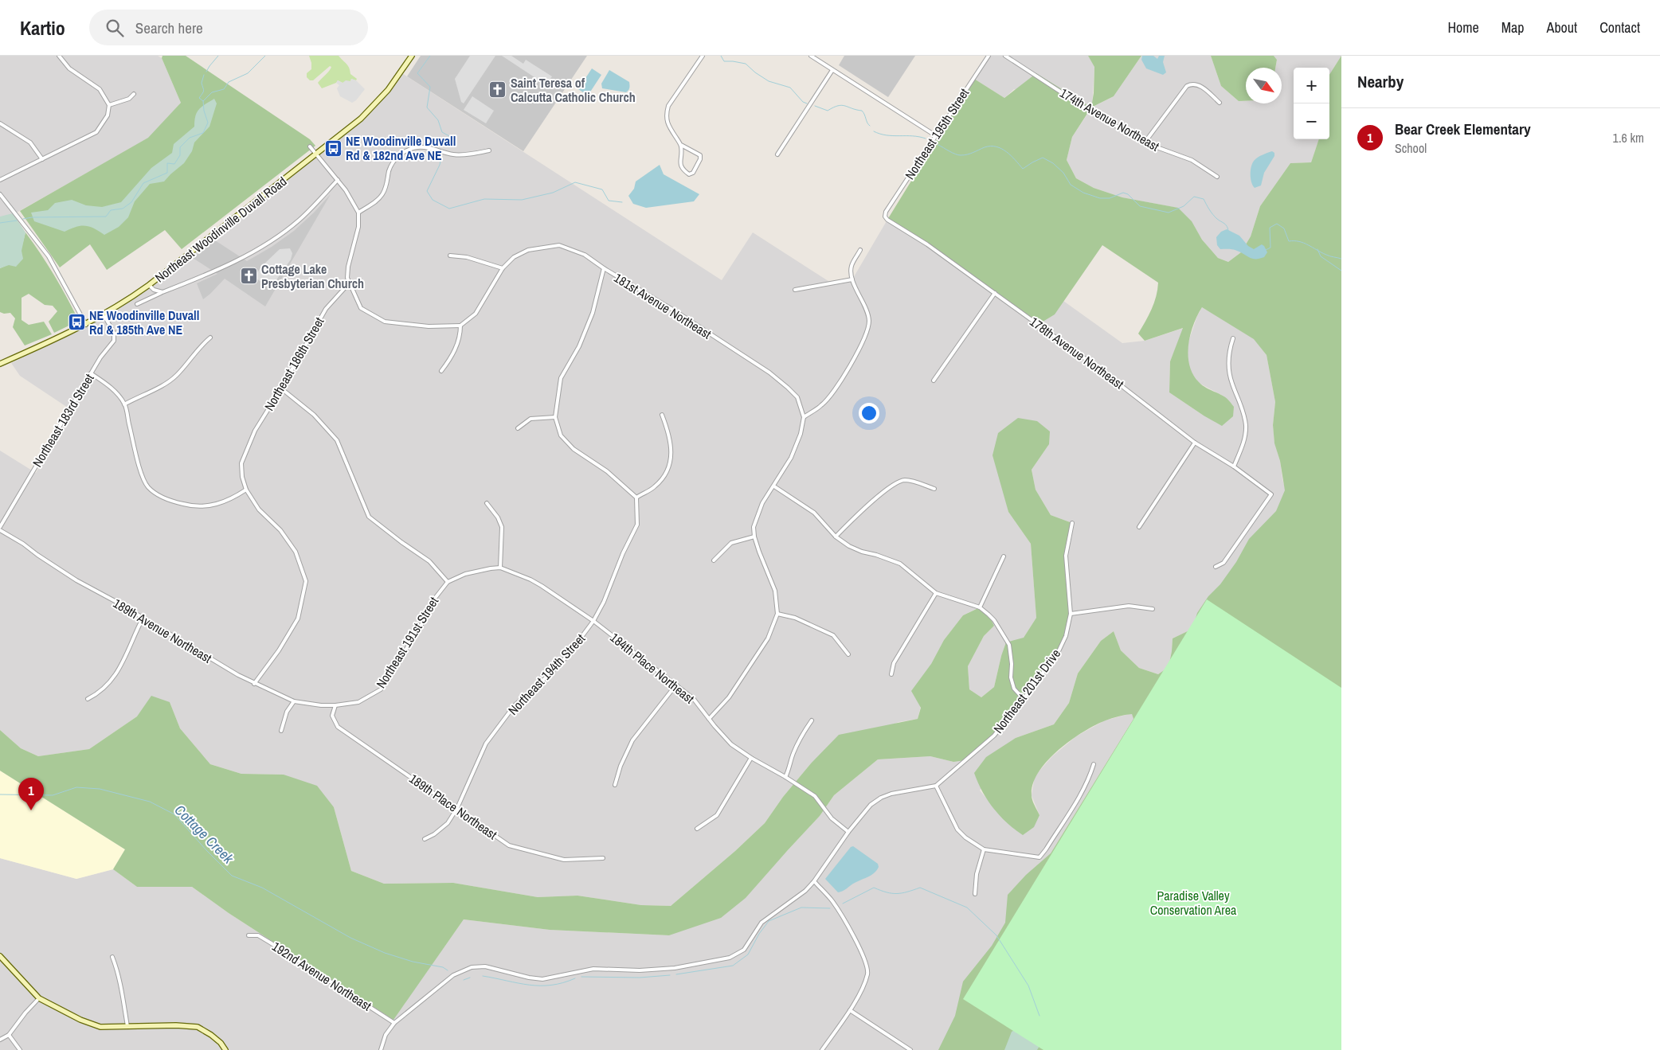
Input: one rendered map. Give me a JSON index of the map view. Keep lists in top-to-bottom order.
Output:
{
  "streets": {
    "main road": ["Northeast Woodinville Duvall Road"],
    "street": [
      "174th Avenue Northeast",
      "Northeast 195th Street",
      "181st Avenue Northeast",
      "178th Avenue Northeast",
      "Northeast 186th Street",
      "Northeast 183rd Street",
      "189th Avenue Northeast",
      "Northeast 191st Street",
      "184th Place Northeast",
      "Northeast 194th Street",
      "Northeast 201st Drive",
      "189th Place Northeast",
      "192nd Avenue Northeast"
    ]
  },
  "crossings": [
    ["Northeast 195th Street", "178th Avenue Northeast"],
    ["Northeast Woodinville Duvall Road", "Northeast 183rd Street"],
    ["Northeast 186th Street", "189th Avenue Northeast"],
    ["189th Avenue Northeast", "Northeast 191st Street"],
    ["189th Avenue Northeast", "189th Place Northeast"],
    ["Northeast 191st Street", "184th Place Northeast"],
    ["Northeast 191st Street", "189th Place Northeast"],
    ["184th Place Northeast", "Northeast 194th Street"],
    ["Northeast 194th Street", "189th Place Northeast"]
  ],
  "water": ["Cottage Creek"],
  "parks": ["Paradise Valley Conservation Area"],
  "places": {
    "church": ["Saint Teresa of Calcutta Catholic Church", "Cottage Lake Presbyterian Church"],
    "bus stop": ["NE Woodinville Duvall Rd & 182nd Ave NE", "NE Woodinville Duvall Rd & 185th Ave NE"]
  },
  "north": "bottom right",
  "page": {
    "header": "Kartio",
    "search": "Search here",
    "nav": [
      "Home",
      "Map",
      "About",
      "Contact"
    ],
    "heading": "Nearby",
    "map_buttons": ["+", "−"],
    "list": [
      {
        "mark": "1",
        "name": "Bear Creek Elementary",
        "note": "School",
        "value": "1.6 km"
      }
    ],
    "pins": "1"
  }
}
